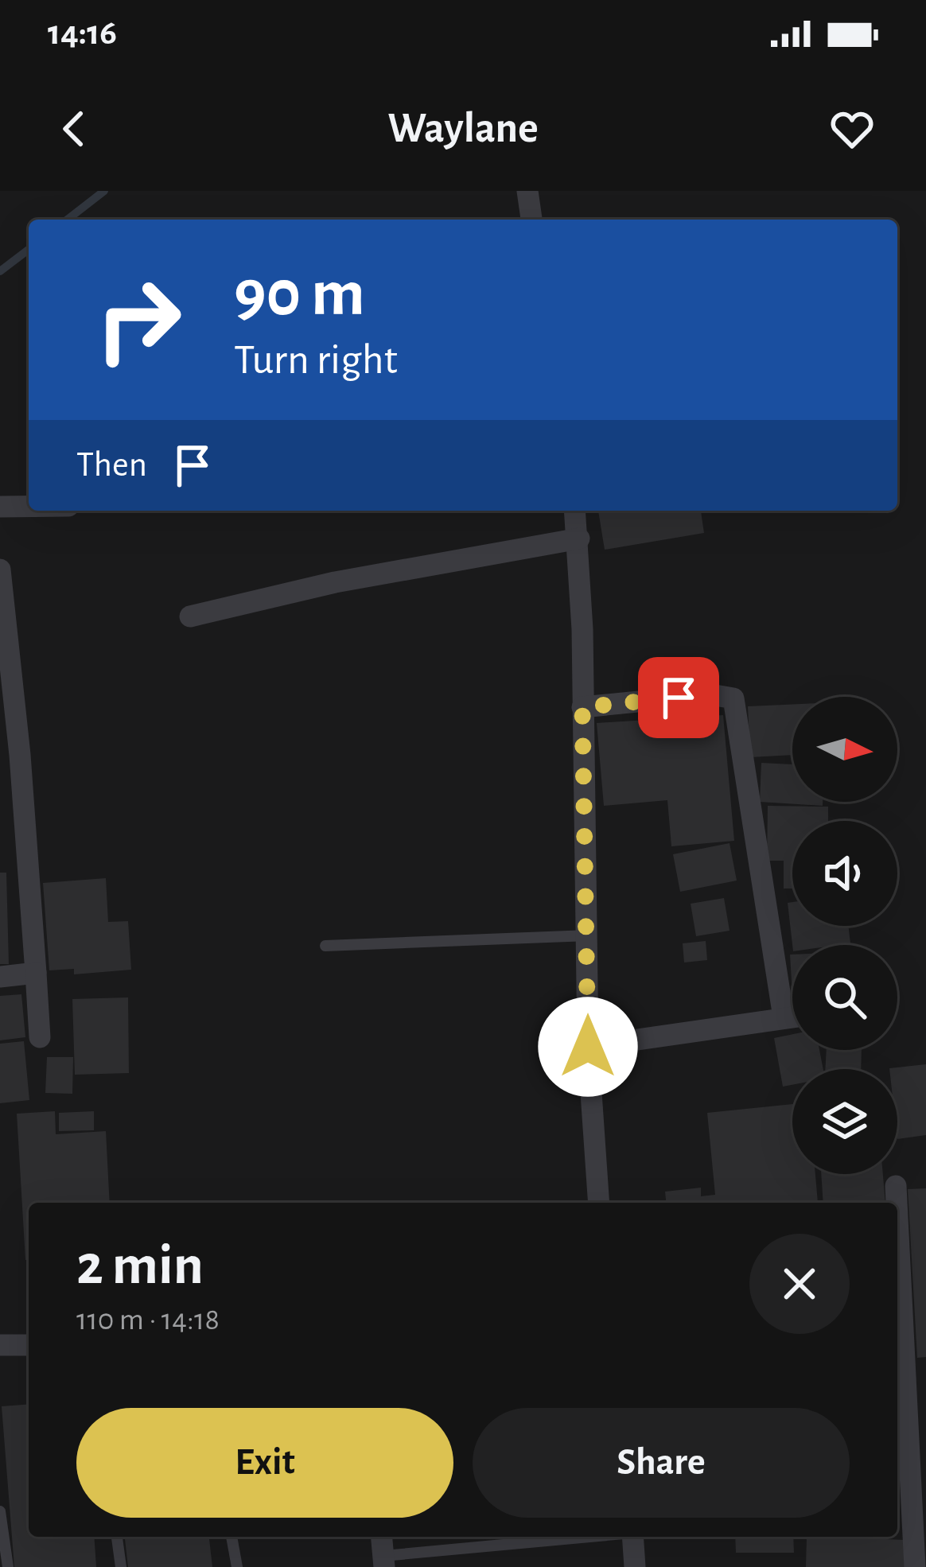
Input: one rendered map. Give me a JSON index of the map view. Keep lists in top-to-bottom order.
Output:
{
  "north": "right",
  "page": {
    "status": "14:16",
    "header": "Waylane",
    "turn": ["90 m", "Turn right"],
    "then": "Then",
    "heading": ["2 min", "110 m · 14:18"],
    "buttons": ["Exit", "Share"]
  }
}
